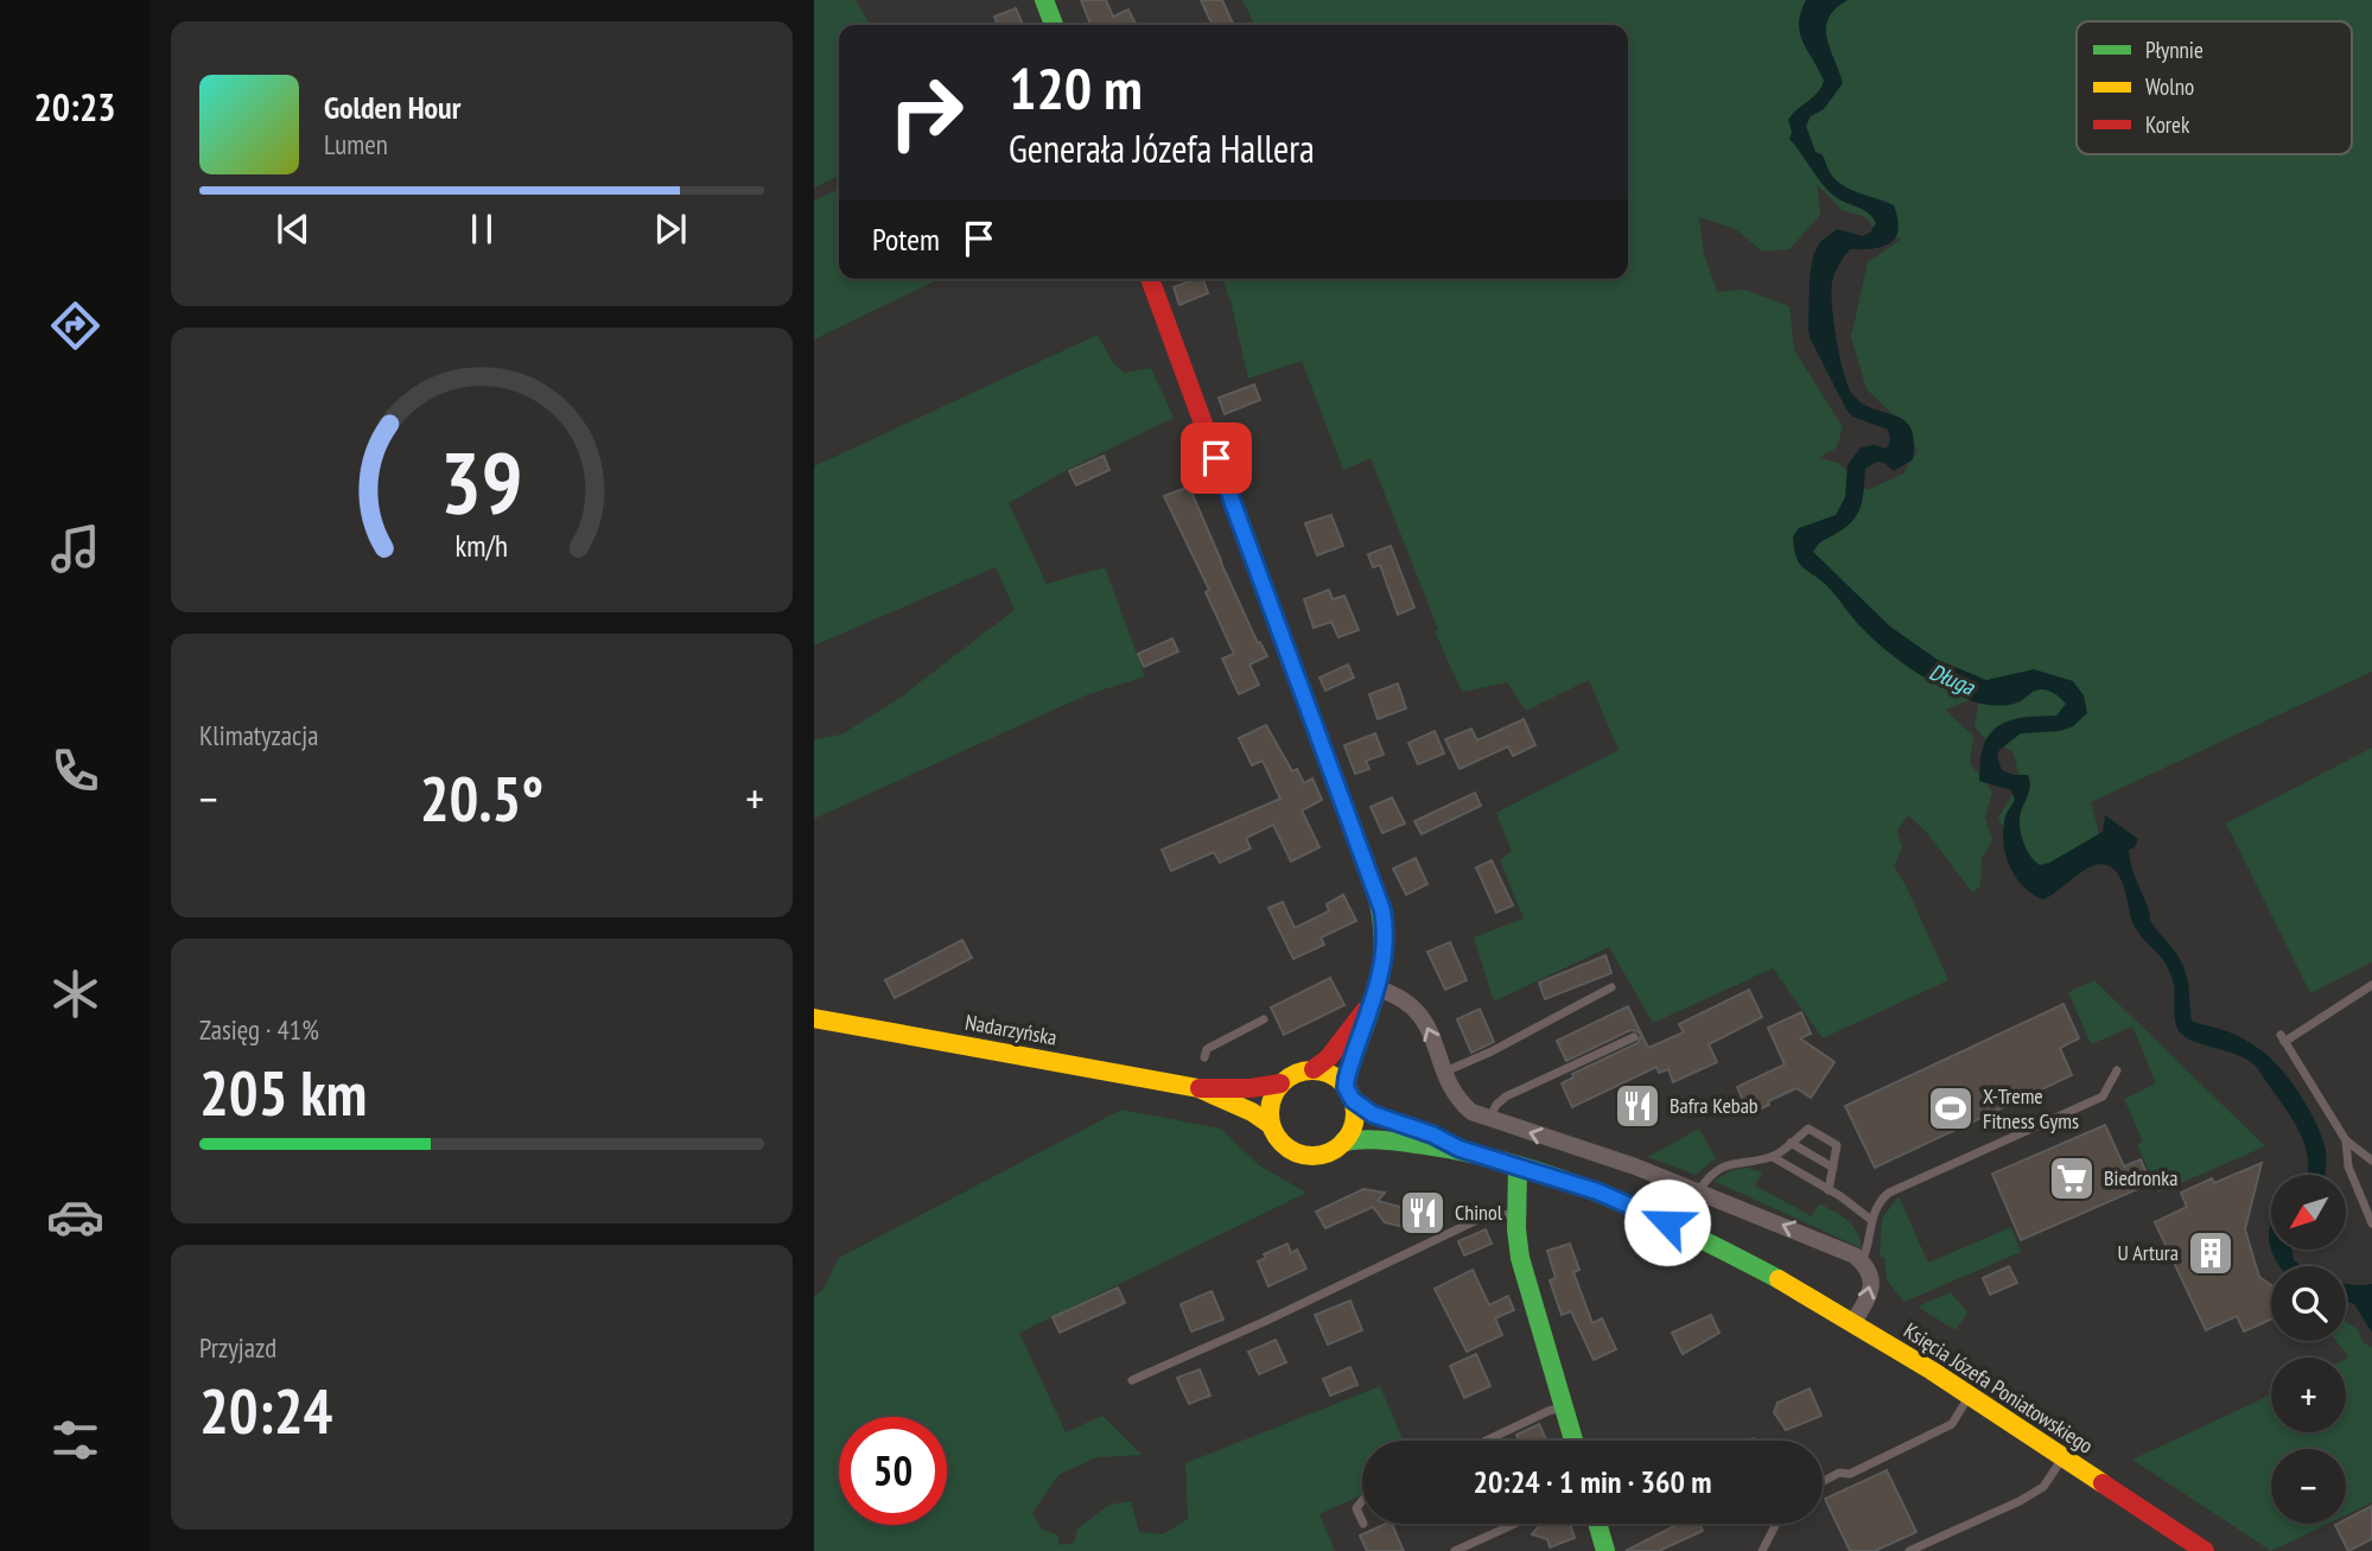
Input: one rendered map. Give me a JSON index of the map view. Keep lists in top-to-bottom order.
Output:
{
  "streets": {
    "main road": ["Nadarzyńska", "Księcia Józefa Poniatowskiego"]
  },
  "water": ["Długa"],
  "places": {
    "restaurant": ["Bafra Kebab", "Chinol"],
    "sports": ["X-Treme Fitness Gyms"],
    "supermarket": ["Biedronka"],
    "building": ["U Artura"]
  },
  "legend": ["Płynnie", "Wolno", "Korek"],
  "north": "bottom left",
  "page": {
    "tabs": "20:23",
    "turn": ["120 m", "Generała Józefa Hallera"],
    "song": ["Golden Hour", "Lumen"],
    "then": "Potem",
    "tile": [
      "Klimatyzacja",
      ["Zasięg · 41%", "205 km"],
      ["Przyjazd", "20:24"]
    ],
    "heat": ["−", "20.5°", "+"],
    "map_buttons": ["+", "−"],
    "limit": "50",
    "trip": "20:24 · 1 min · 360 m",
    "gauge": ["39", "km/h"]
  }
}
